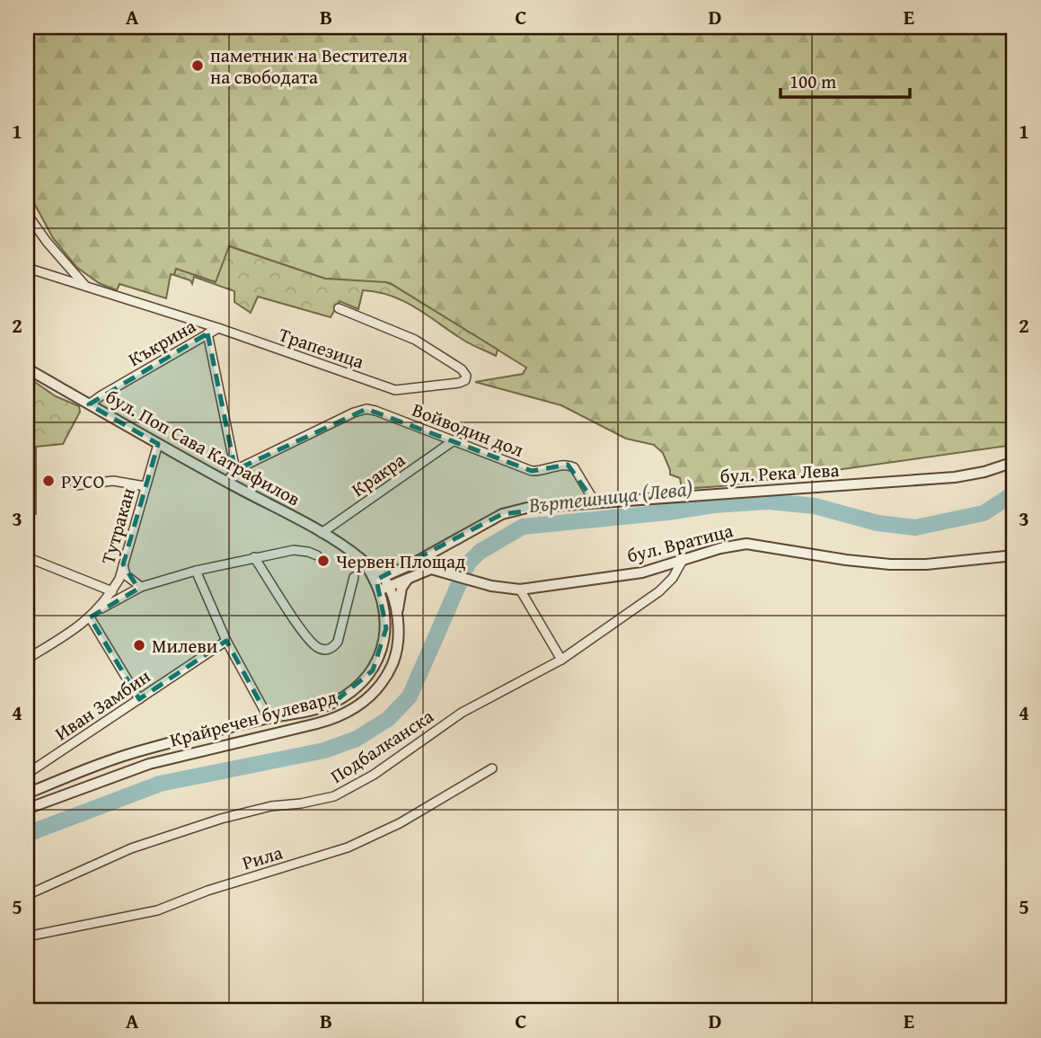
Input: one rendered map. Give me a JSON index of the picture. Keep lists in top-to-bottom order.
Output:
{
  "streets": {
    "street": [
      "Къкрина",
      "Трапезица",
      "Войводин дол",
      "бул. Поп Сава Катрафилов",
      "бул. Река Лева",
      "Кракра",
      "Тутракан",
      "бул. Вратица",
      "Иван Замбин",
      "Крайречен булевард",
      "Подбалканска",
      "Рила"
    ]
  },
  "crossings": [
    ["Къкрина", "Трапезица"],
    ["Къкрина", "бул. Поп Сава Катрафилов"],
    ["Войводин дол", "бул. Река Лева"],
    ["Войводин дол", "Кракра"],
    ["бул. Поп Сава Катрафилов", "бул. Река Лева"],
    ["бул. Поп Сава Катрафилов", "Кракра"],
    ["бул. Поп Сава Катрафилов", "Тутракан"],
    ["бул. Поп Сава Катрафилов", "Крайречен булевард"],
    ["бул. Река Лева", "Крайречен булевард"],
    ["бул. Вратица", "Подбалканска"]
  ],
  "water": ["Въртешница (Лева)"],
  "places": [
    "паметник на Вестителя на свободата",
    "РУСО",
    "Червен Площад",
    "Милеви"
  ],
  "scale_bar": "100 m",
  "grid": {
    "columns": [
      "A",
      "B",
      "C",
      "D",
      "E"
    ],
    "rows": [
      "1",
      "2",
      "3",
      "4",
      "5"
    ]
  }
}
